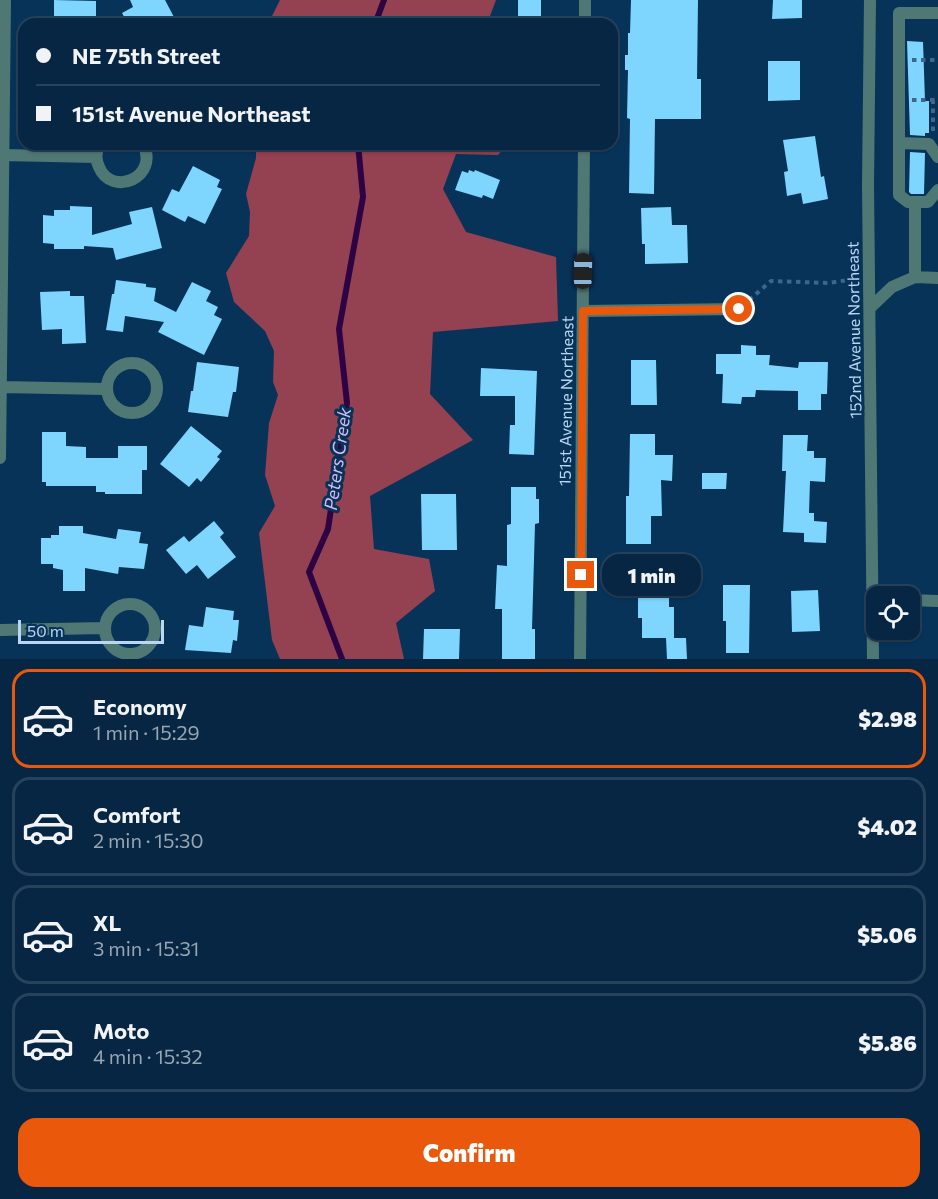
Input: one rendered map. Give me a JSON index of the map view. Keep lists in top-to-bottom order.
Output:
{
  "streets": {
    "street": ["152nd Avenue Northeast", "151st Avenue Northeast"]
  },
  "water": ["Peters Creek"],
  "scale_bar": "50 m",
  "page": {
    "banner": ["NE 75th Street", "151st Avenue Northeast"],
    "bubble": "1 min",
    "scale": "50 m",
    "list": [
      {
        "name": "Economy",
        "note": "1 min · 15:29",
        "value": "$2.98"
      },
      {
        "name": "Comfort",
        "note": "2 min · 15:30",
        "value": "$4.02"
      },
      {
        "name": "XL",
        "note": "3 min · 15:31",
        "value": "$5.06"
      },
      {
        "name": "Moto",
        "note": "4 min · 15:32",
        "value": "$5.86"
      }
    ],
    "buttons": "Confirm"
  }
}
